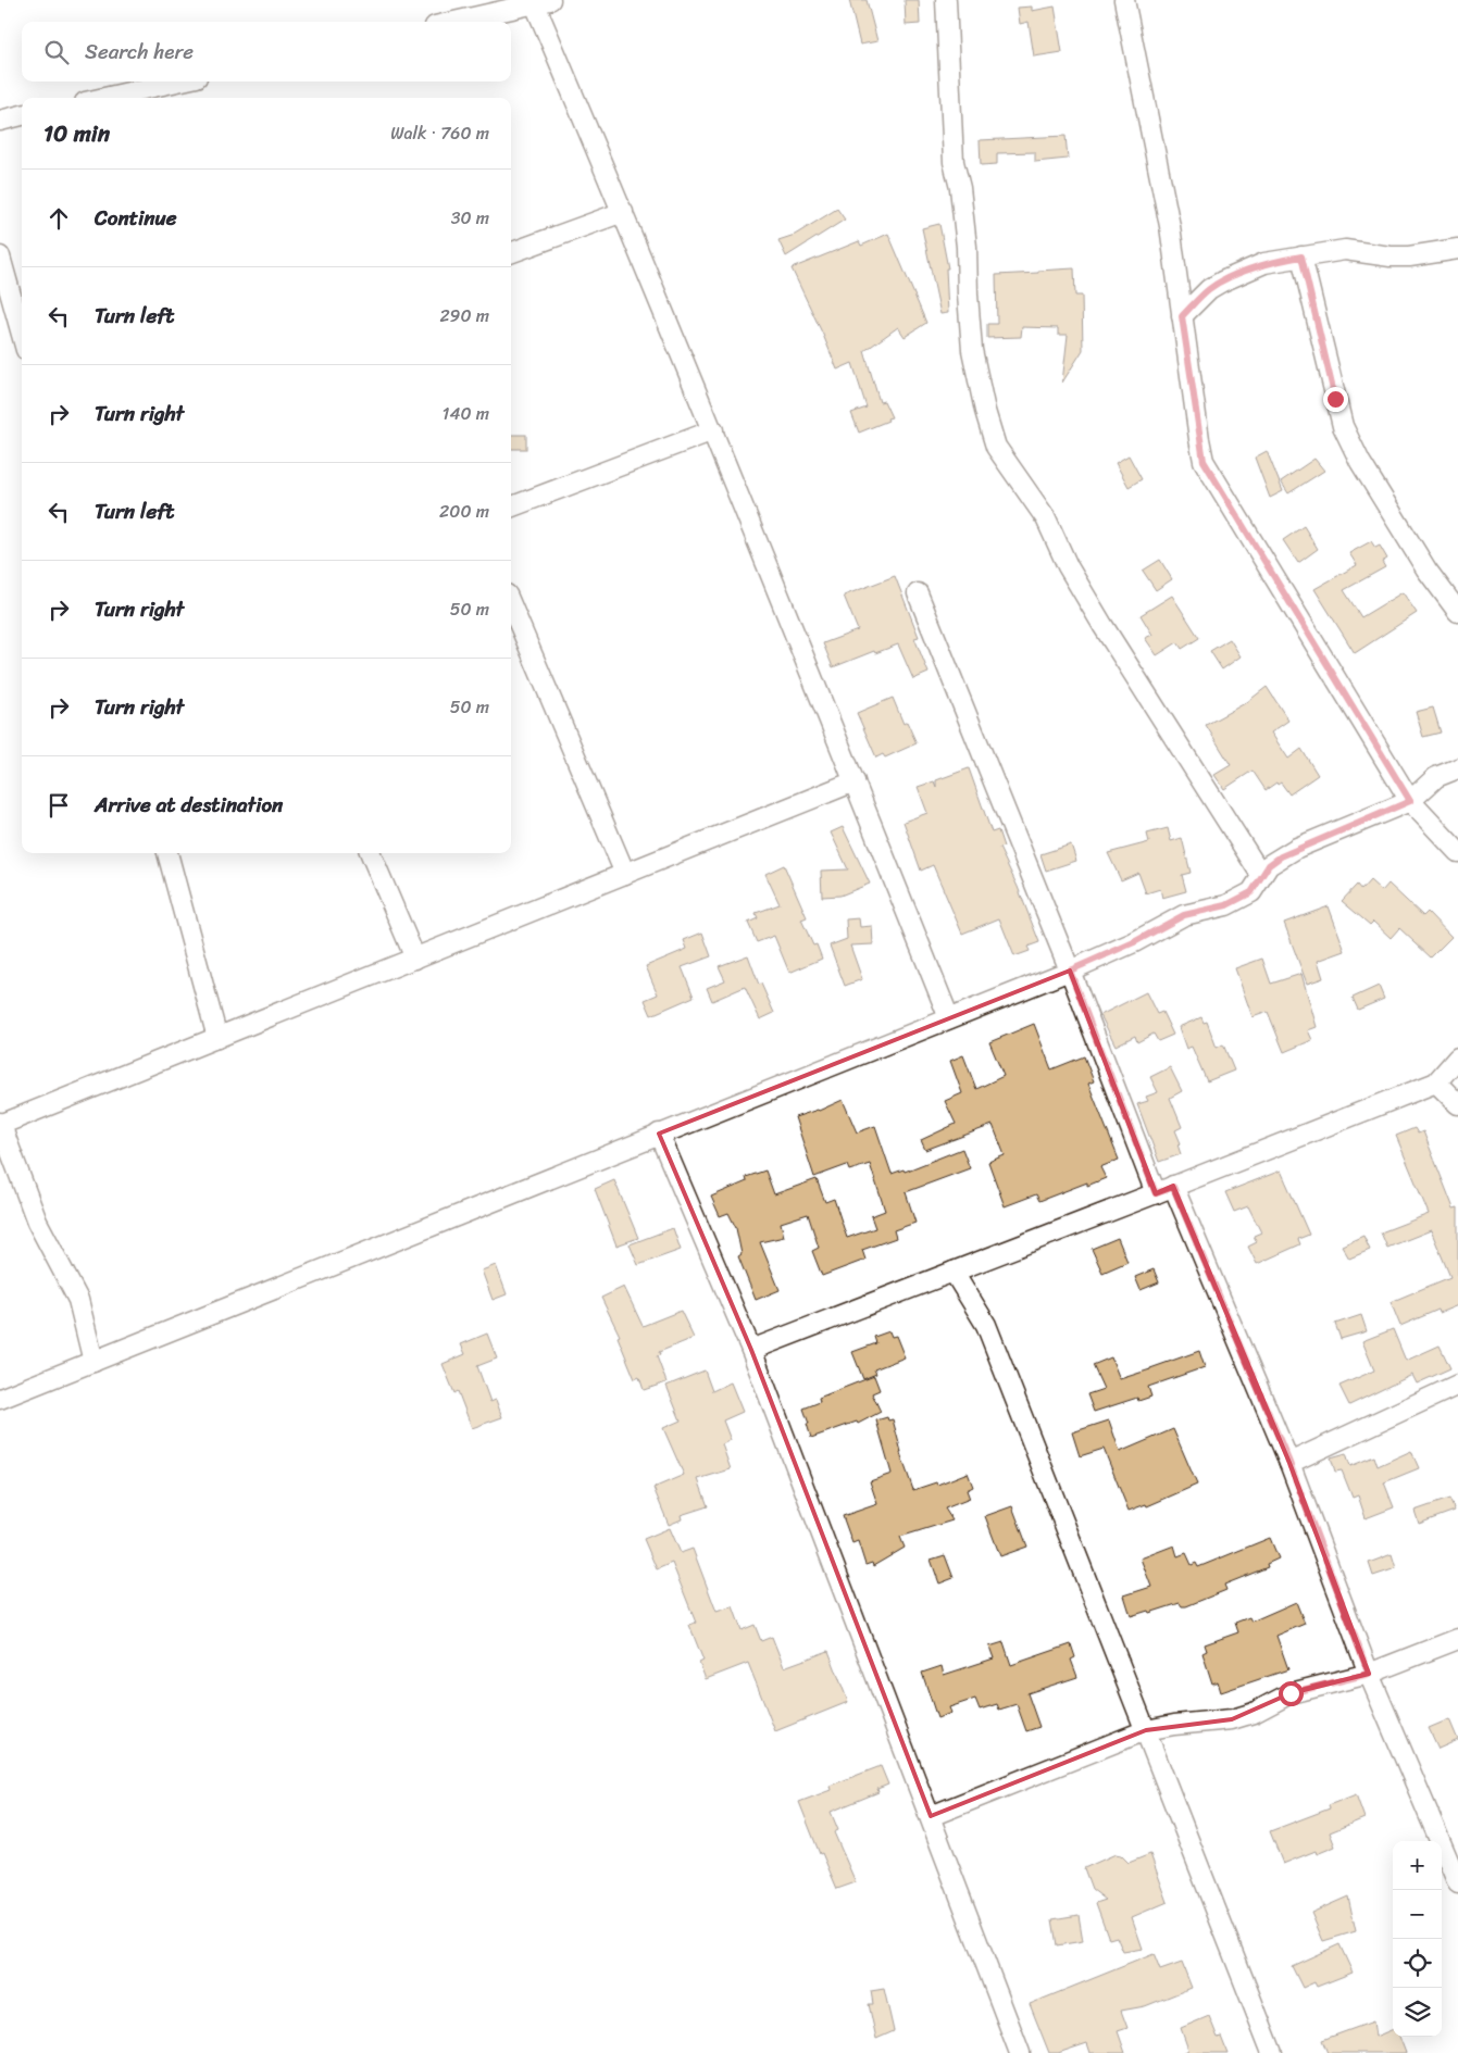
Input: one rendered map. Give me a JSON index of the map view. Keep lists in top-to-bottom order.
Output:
{
  "page": {
    "search": "Search here",
    "heading": ["10 min", "Walk · 760 m"],
    "list": [
      ["Continue", "30 m"],
      ["Turn left", "290 m"],
      ["Turn right", "140 m"],
      ["Turn left", "200 m"],
      ["Turn right", "50 m"],
      ["Turn right", "50 m"],
      "Arrive at destination"
    ],
    "map_buttons": ["+", "−"]
  }
}
